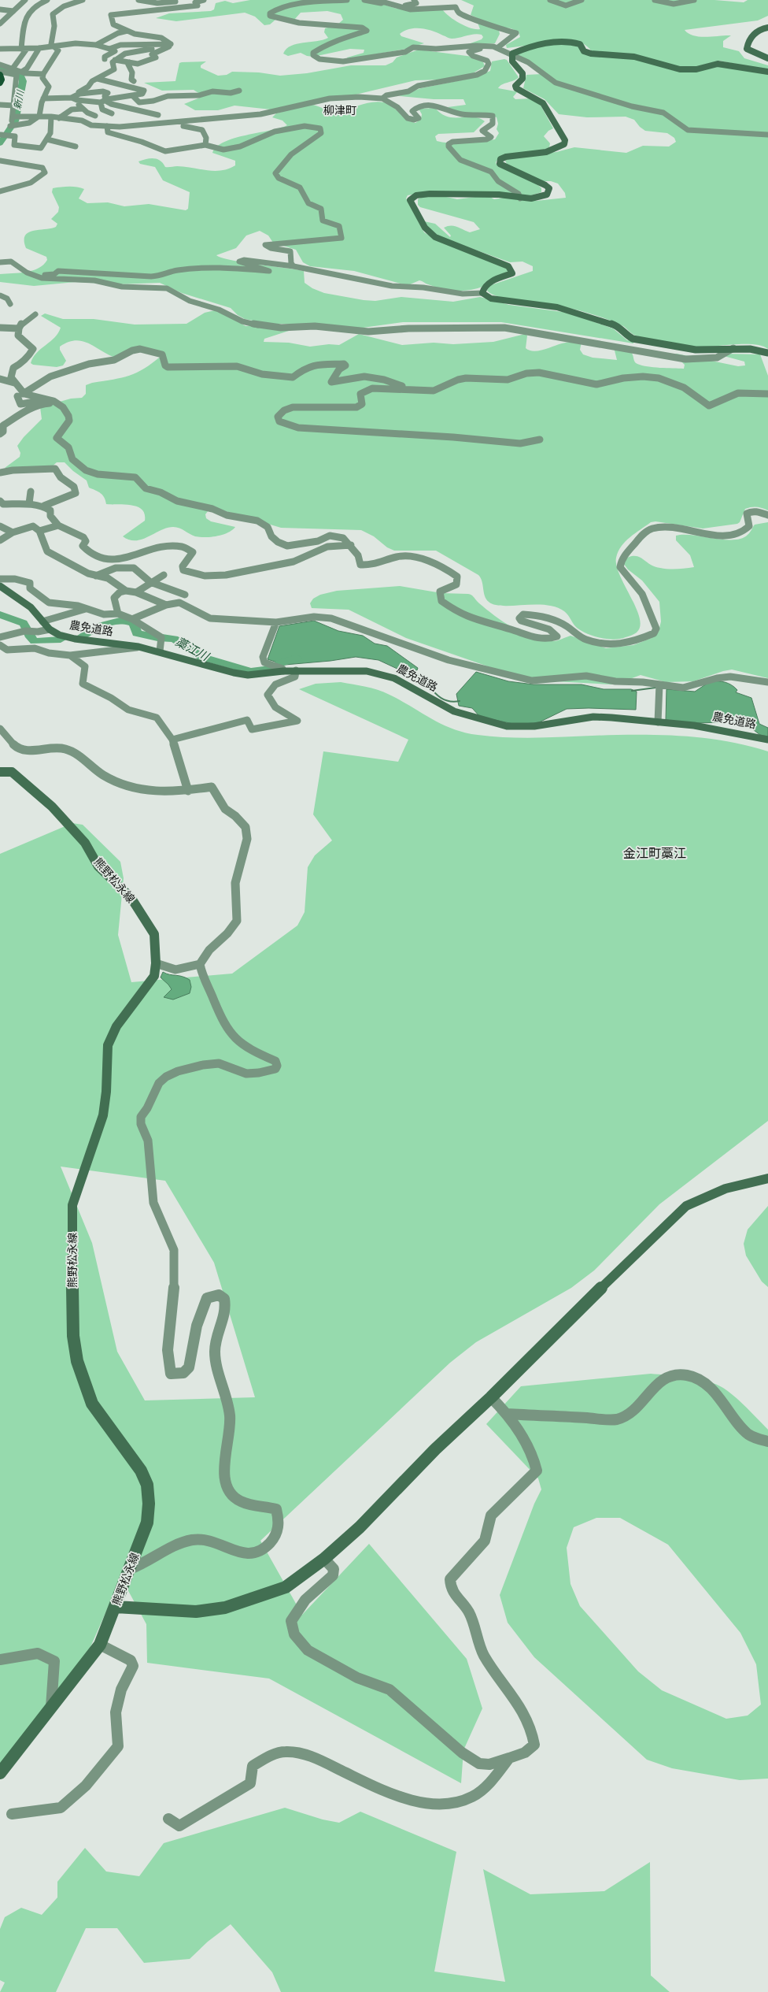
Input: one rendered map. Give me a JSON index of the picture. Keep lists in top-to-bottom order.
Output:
{
  "streets": {
    "street": ["農免道路", "熊野松永線"]
  },
  "districts": ["柳津町", "金江町藁江"],
  "water": ["新川", "藁江川"]
}
